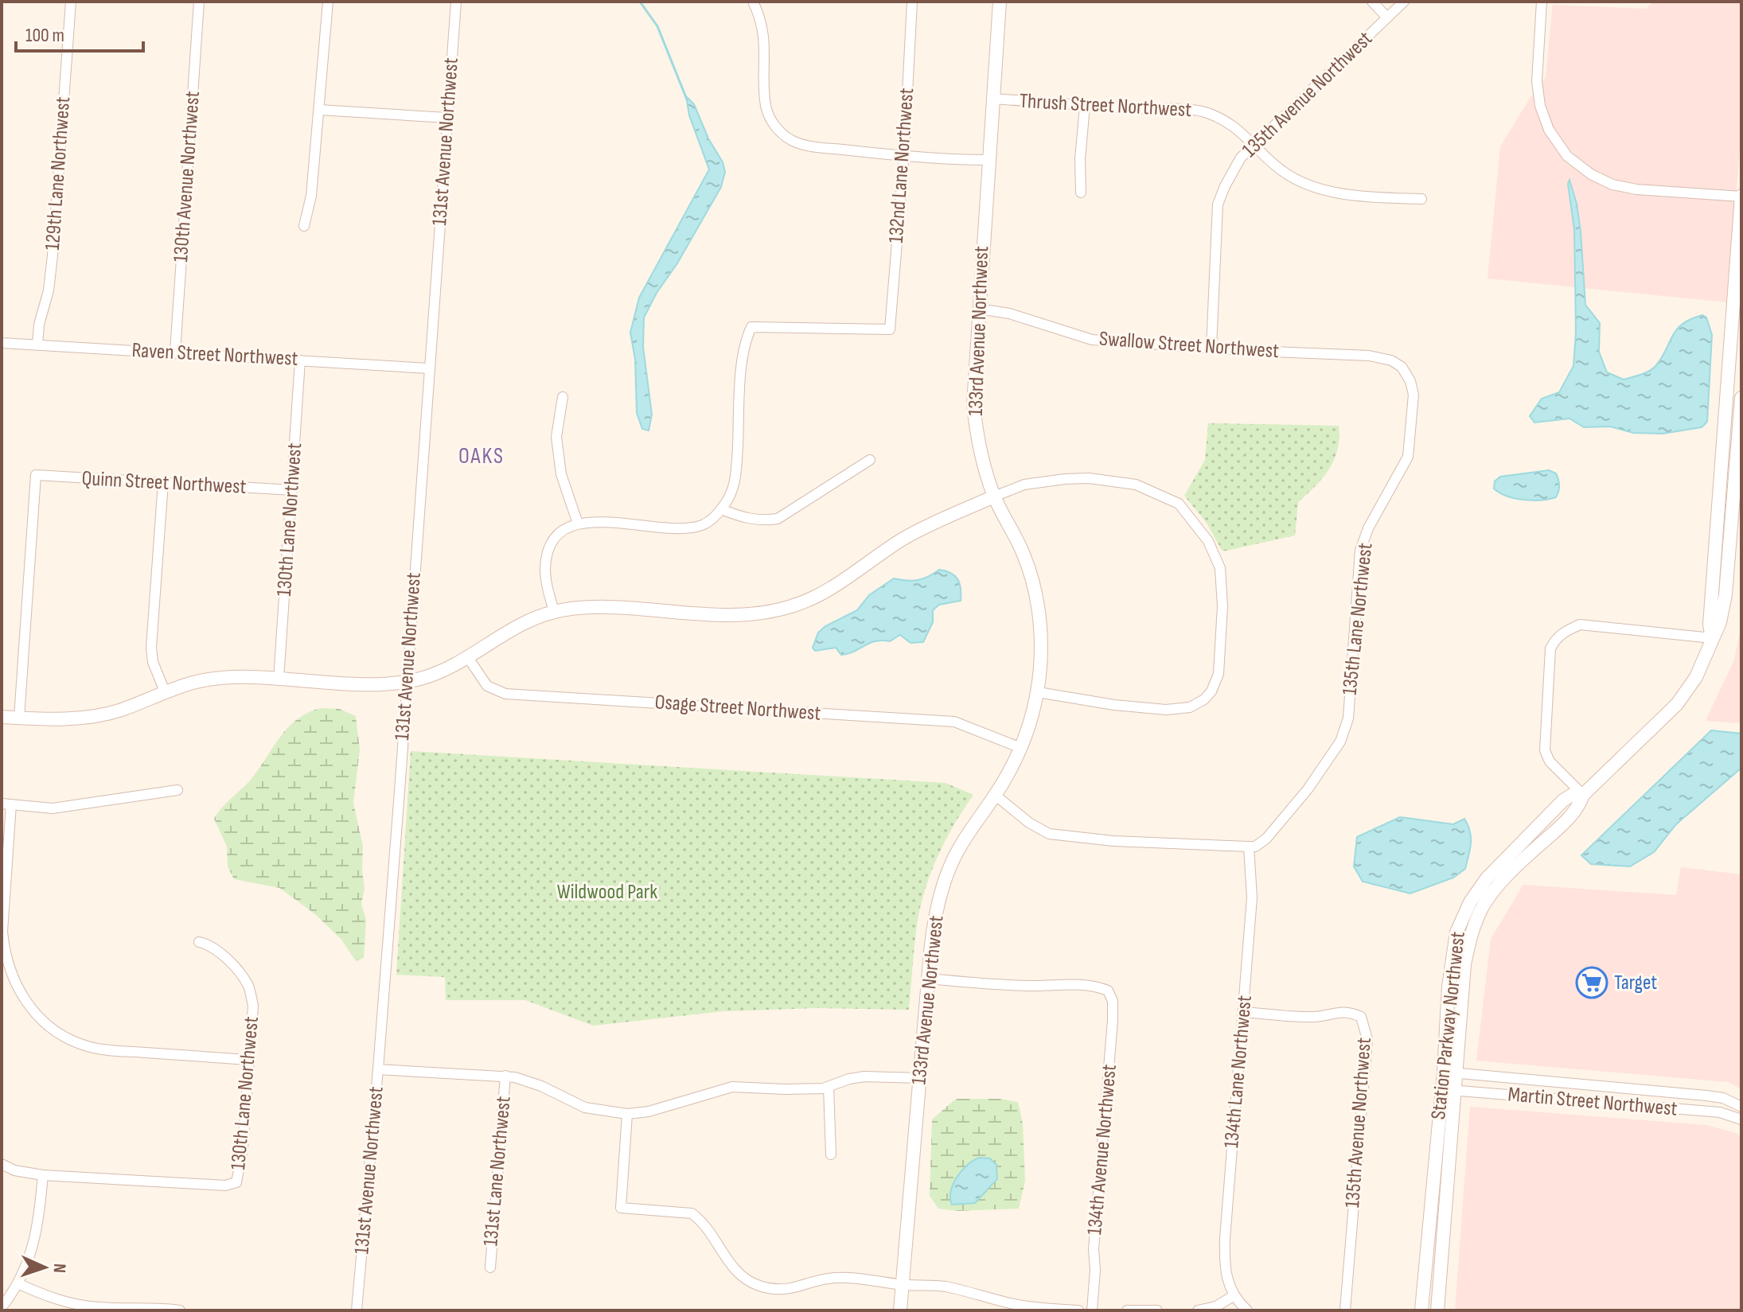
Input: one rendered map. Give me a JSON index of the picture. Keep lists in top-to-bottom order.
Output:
{
  "streets": {
    "street": [
      "135th Avenue Northwest",
      "Thrush Street Northwest",
      "131st Avenue Northwest",
      "132nd Lane Northwest",
      "129th Lane Northwest",
      "130th Avenue Northwest",
      "133rd Avenue Northwest",
      "Swallow Street Northwest",
      "Raven Street Northwest",
      "Quinn Street Northwest",
      "130th Lane Northwest",
      "135th Lane Northwest",
      "Osage Street Northwest",
      "Station Parkway Northwest",
      "134th Lane Northwest",
      "Martin Street Northwest",
      "134th Avenue Northwest",
      "131st Lane Northwest"
    ]
  },
  "crossings": [
    ["135th Avenue Northwest", "Thrush Street Northwest"],
    ["135th Avenue Northwest", "Swallow Street Northwest"],
    ["135th Avenue Northwest", "134th Lane Northwest"],
    ["Thrush Street Northwest", "133rd Avenue Northwest"],
    ["131st Avenue Northwest", "Raven Street Northwest"],
    ["129th Lane Northwest", "Raven Street Northwest"],
    ["130th Avenue Northwest", "Raven Street Northwest"],
    ["133rd Avenue Northwest", "Swallow Street Northwest"],
    ["133rd Avenue Northwest", "Osage Street Northwest"],
    ["133rd Avenue Northwest", "134th Avenue Northwest"],
    ["Swallow Street Northwest", "135th Lane Northwest"],
    ["Raven Street Northwest", "130th Lane Northwest"],
    ["Quinn Street Northwest", "130th Lane Northwest"],
    ["135th Lane Northwest", "134th Lane Northwest"],
    ["Station Parkway Northwest", "Martin Street Northwest"]
  ],
  "districts": ["OAKS"],
  "parks": ["Wildwood Park"],
  "places": {
    "supermarket": ["Target"]
  },
  "scale_bar": "100 m",
  "north": "right"
}
